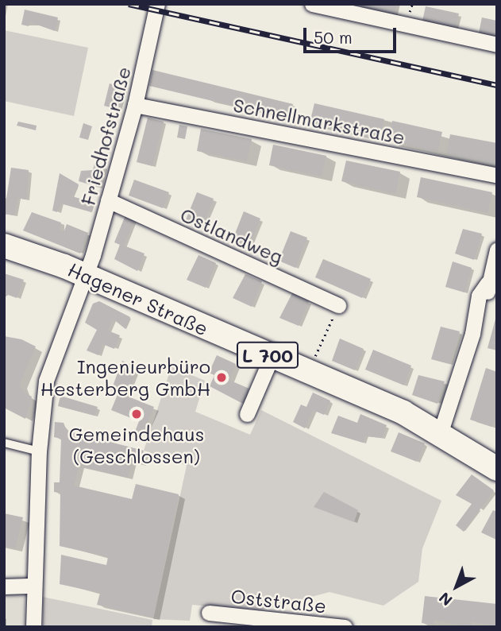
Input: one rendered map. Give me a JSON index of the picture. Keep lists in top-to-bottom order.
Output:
{
  "streets": {
    "main road": ["Hagener Straße", "L 700"],
    "street": [
      "Schnellmarkstraße",
      "Friedhofstraße",
      "Ostlandweg",
      "Oststraße"
    ]
  },
  "crossings": [
    ["Schnellmarkstraße", "Friedhofstraße"],
    ["Friedhofstraße", "Ostlandweg"],
    ["Friedhofstraße", "Hagener Straße"]
  ],
  "places": ["Ingenieurbüro Hesterberg GmbH", "Gemeindehaus (Geschlossen)"],
  "scale_bar": "50 m",
  "north": "bottom left"
}
